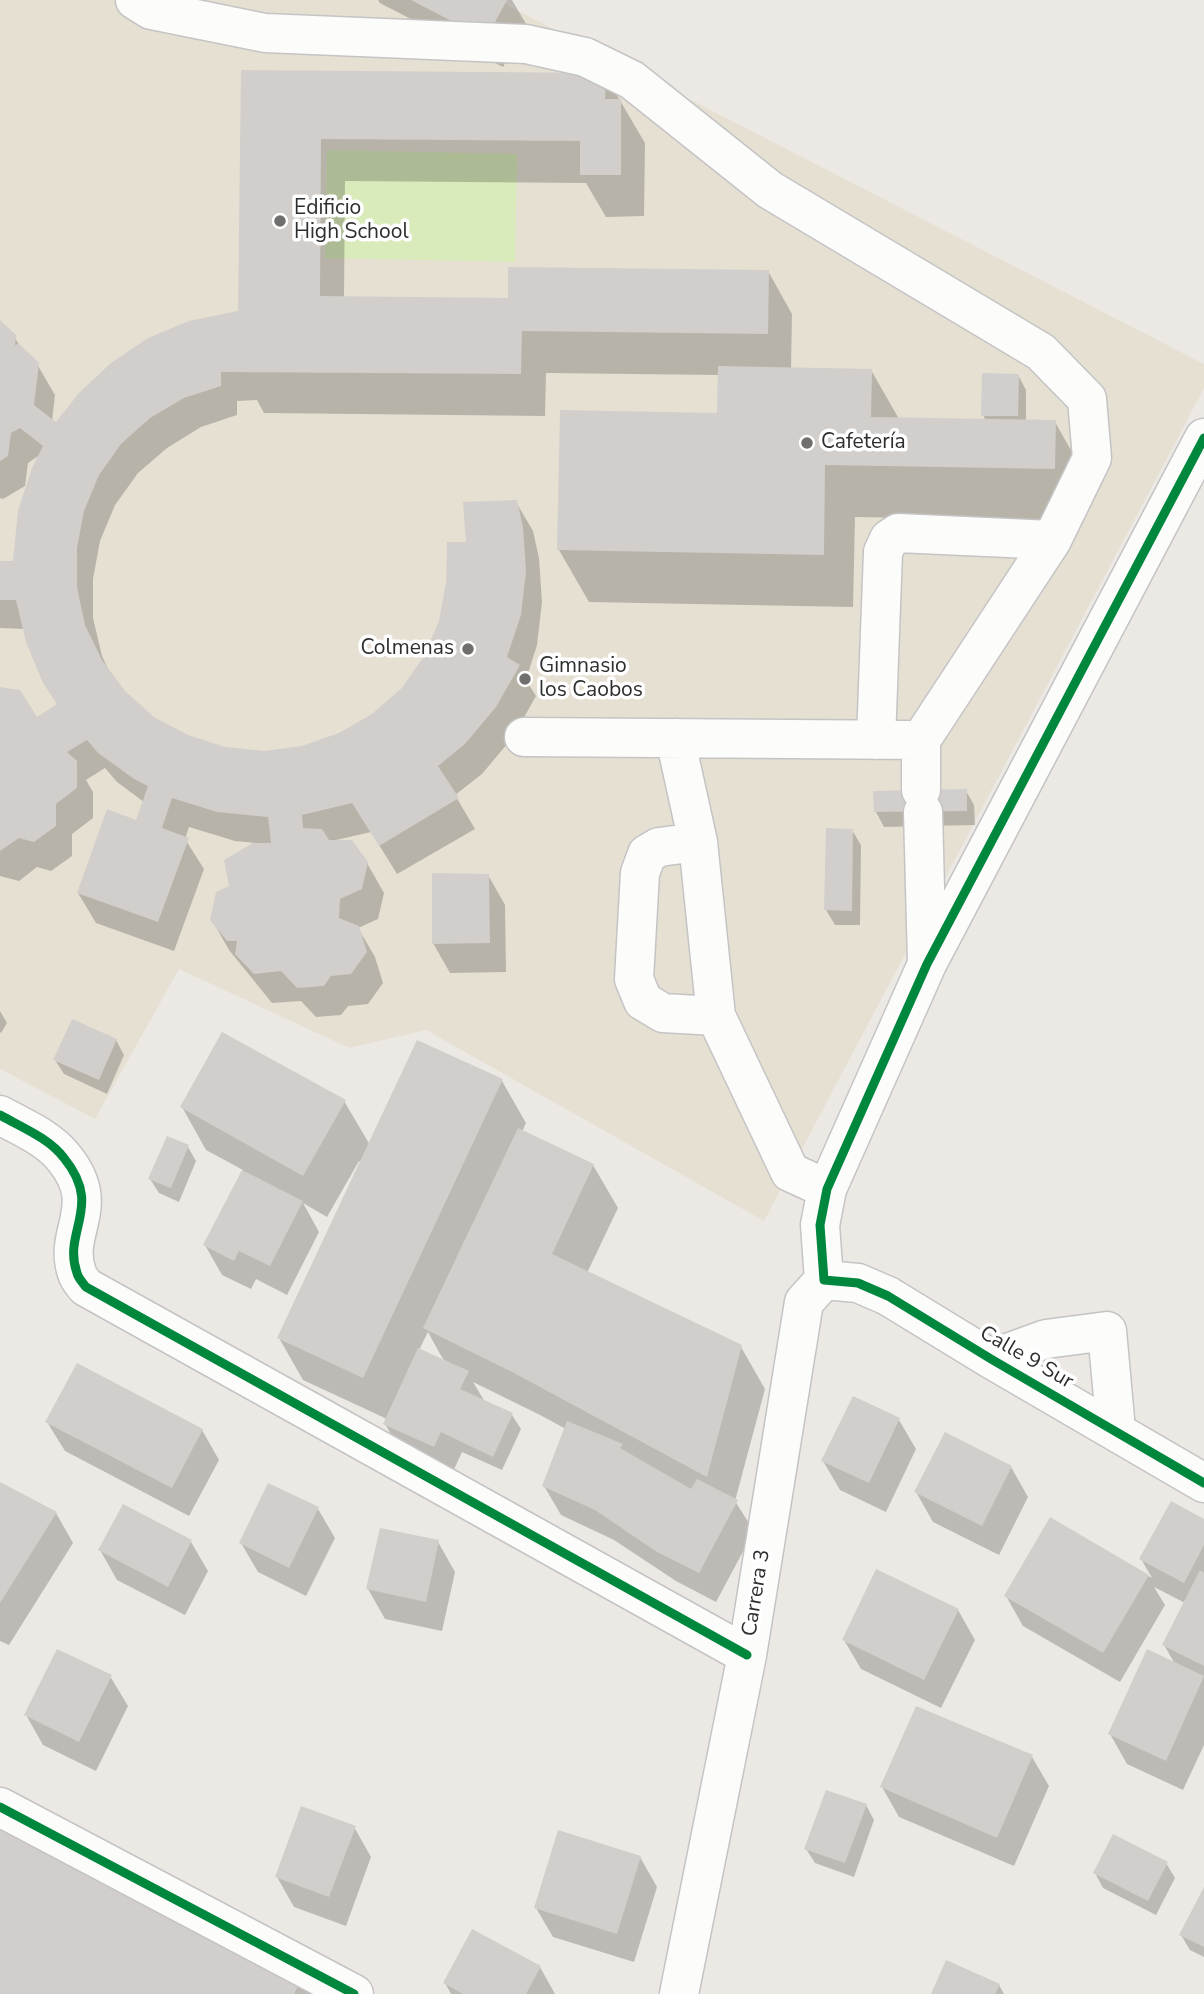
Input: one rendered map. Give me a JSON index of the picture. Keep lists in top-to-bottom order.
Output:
{
  "streets": {
    "street": ["Calle 9 Sur", "Carrera 3"]
  },
  "crossings": [
    ["Calle 9 Sur", "Carrera 3"]
  ],
  "places": [
    "Edificio High School",
    "Cafetería",
    "Colmenas",
    "Gimnasio los Caobos"
  ]
}
